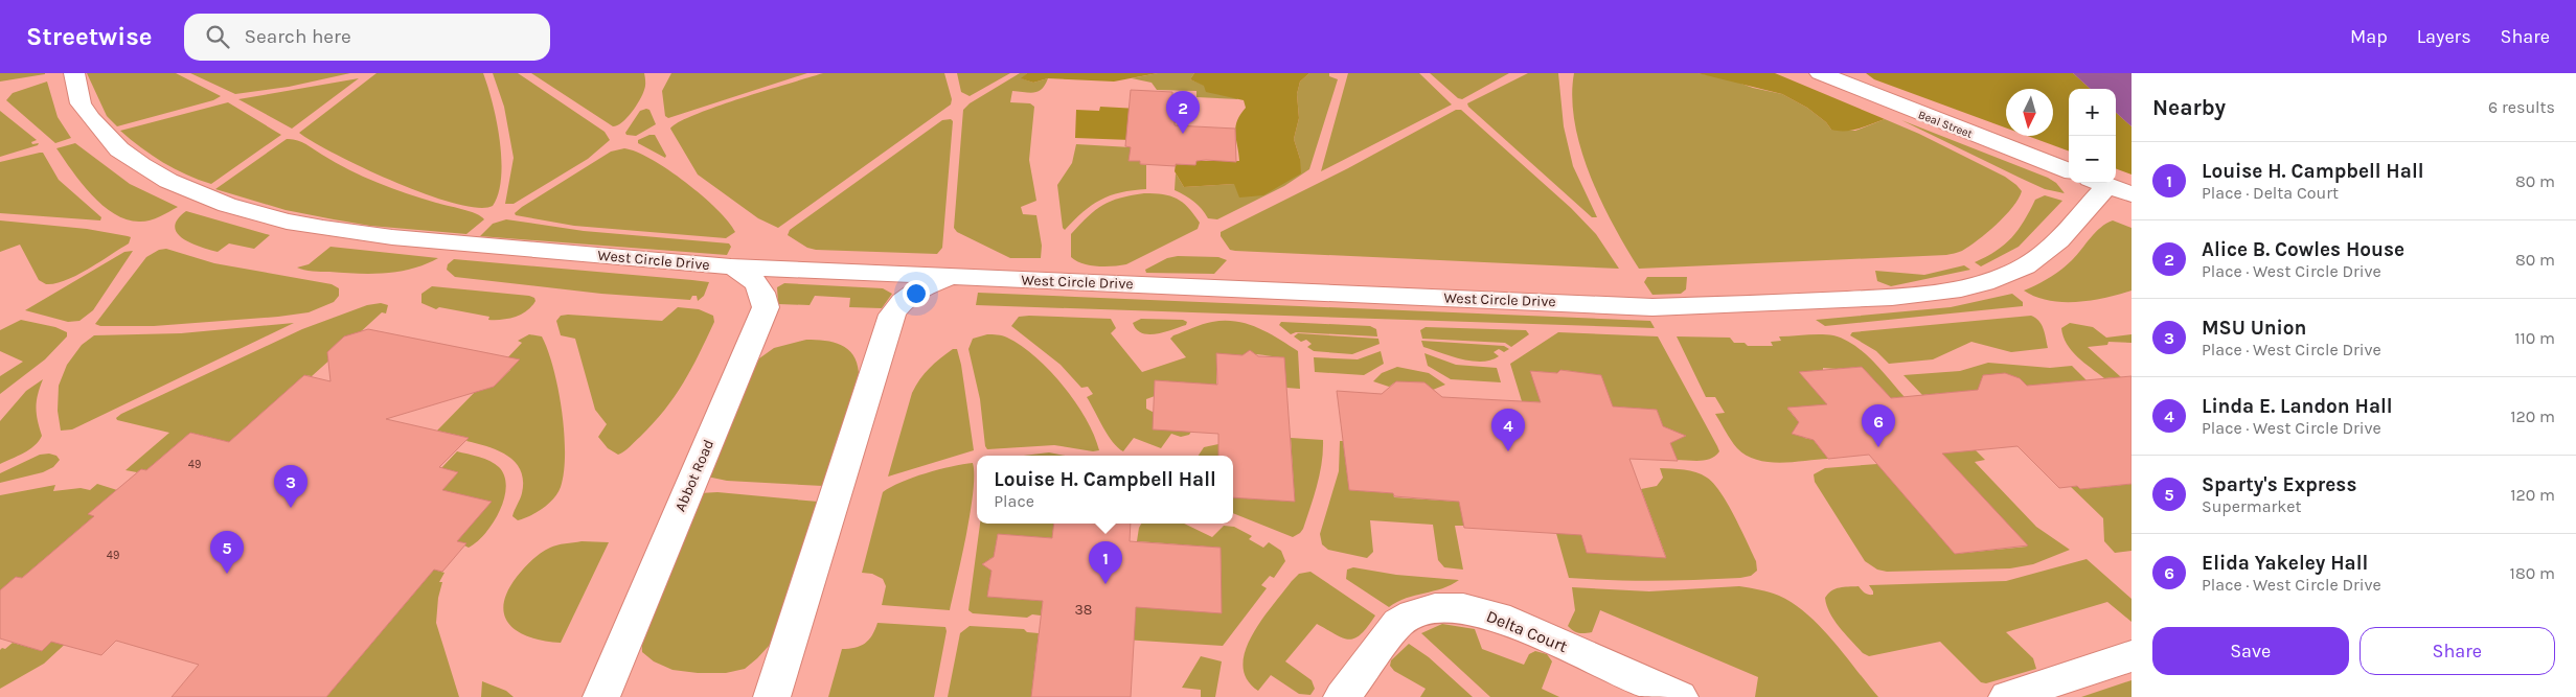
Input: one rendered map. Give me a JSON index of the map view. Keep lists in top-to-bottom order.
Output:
{
  "streets": {
    "street": [
      "Beal Street",
      "West Circle Drive",
      "Abbot Road",
      "Delta Court"
    ]
  },
  "crossings": [
    ["West Circle Drive", "Abbot Road"]
  ],
  "house_numbers": ["49", "49", "38"],
  "north": "bottom",
  "page": {
    "header": "Streetwise",
    "search": "Search here",
    "nav": ["Map", "Layers", "Share"],
    "heading": ["Nearby", "6 results"],
    "map_buttons": ["+", "−"],
    "pins": [
      "2",
      "6",
      "4",
      "3",
      "5",
      "1"
    ],
    "list": [
      {
        "mark": "1",
        "name": "Louise H. Campbell Hall",
        "note": "Place · Delta Court",
        "value": "80 m"
      },
      {
        "mark": "2",
        "name": "Alice B. Cowles House",
        "note": "Place · West Circle Drive",
        "value": "80 m"
      },
      {
        "mark": "3",
        "name": "MSU Union",
        "note": "Place · West Circle Drive",
        "value": "110 m"
      },
      {
        "mark": "4",
        "name": "Linda E. Landon Hall",
        "note": "Place · West Circle Drive",
        "value": "120 m"
      },
      {
        "mark": "5",
        "name": "Sparty's Express",
        "note": "Supermarket",
        "value": "120 m"
      },
      {
        "mark": "6",
        "name": "Elida Yakeley Hall",
        "note": "Place · West Circle Drive",
        "value": "180 m"
      }
    ],
    "popup": ["Louise H. Campbell Hall", "Place"],
    "buttons": ["Save", "Share"]
  }
}
